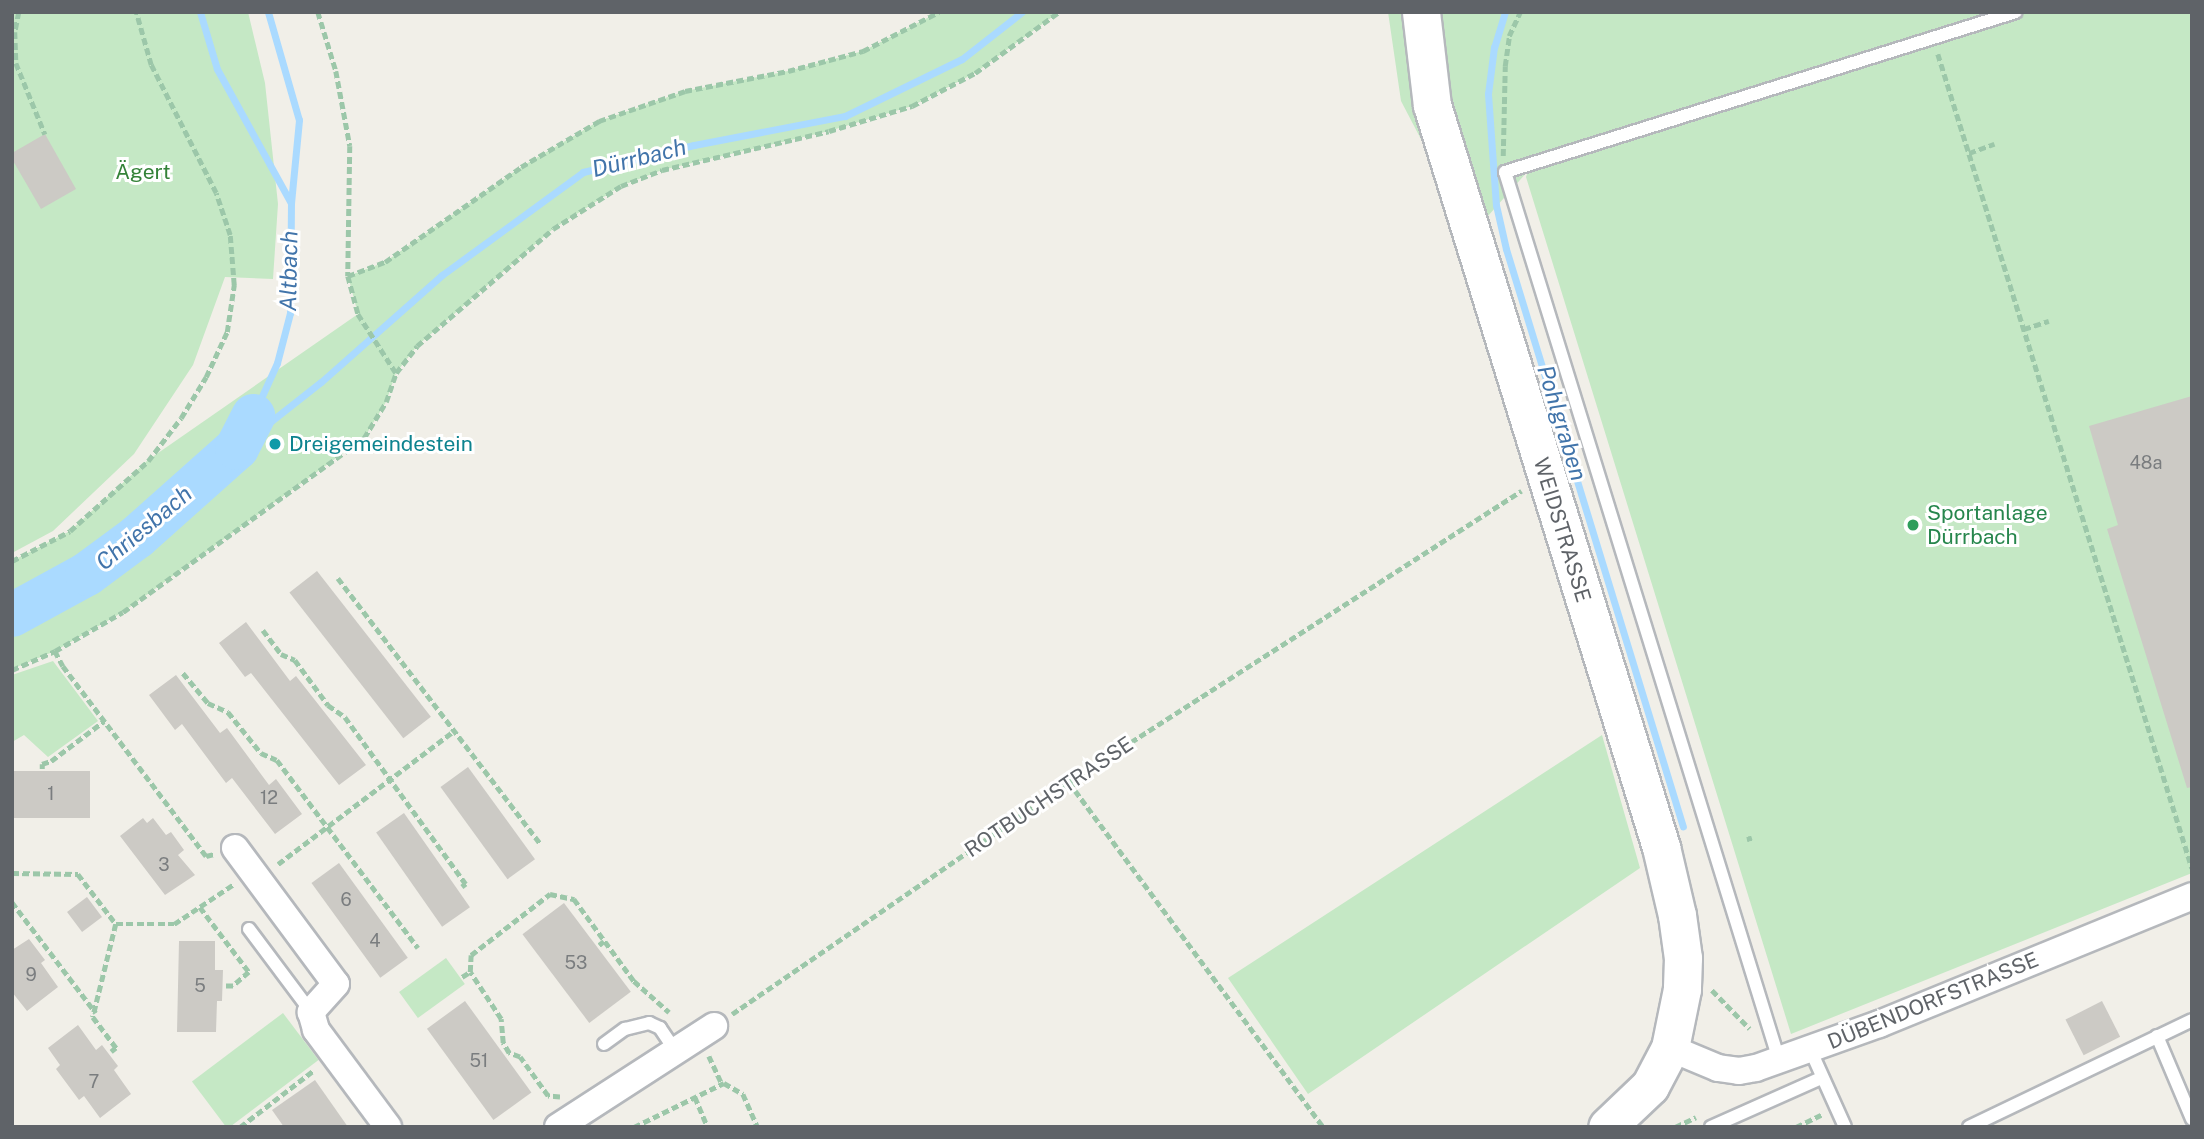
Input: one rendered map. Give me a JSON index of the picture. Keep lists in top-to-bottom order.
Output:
{
  "streets": {
    "main road": ["WEIDSTRASSE"],
    "street": ["DÜBENDORFSTRASSE"],
    "path": ["ROTBUCHSTRASSE"]
  },
  "crossings": [
    ["WEIDSTRASSE", "ROTBUCHSTRASSE"],
    ["WEIDSTRASSE", "DÜBENDORFSTRASSE"]
  ],
  "water": [
    "Dürrbach",
    "Altbach",
    "Pohlgraben",
    "Chriesbach"
  ],
  "parks": ["Ägert"],
  "places": ["Dreigemeindestein", "Sportanlage Dürrbach"],
  "house_numbers": [
    "48a",
    "1",
    "12",
    "3",
    "6",
    "4",
    "53",
    "9",
    "5",
    "51",
    "7"
  ]
}
